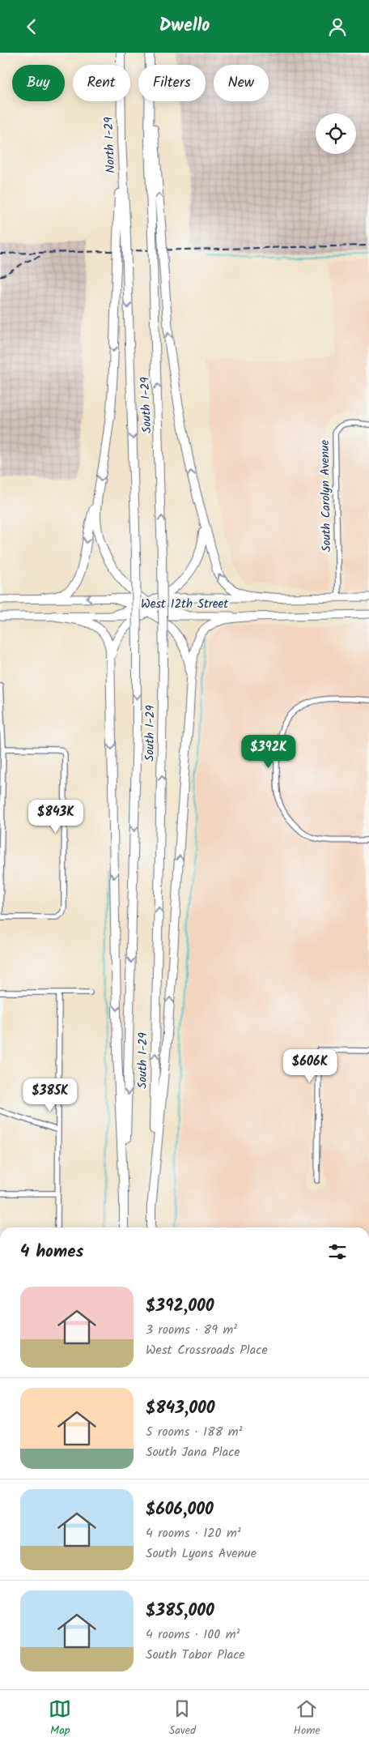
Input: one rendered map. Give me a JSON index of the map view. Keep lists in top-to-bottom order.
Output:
{
  "streets": {
    "highway": ["North I-29", "South I-29"],
    "main road": ["West 12th Street"],
    "street": ["South Carolyn Avenue"]
  },
  "crossings": [
    ["North I-29", "South I-29"],
    ["South Carolyn Avenue", "West 12th Street"]
  ],
  "page": {
    "header": "Dwello",
    "chip": [
      "Buy",
      "Rent",
      "Filters",
      "New"
    ],
    "price": [
      "$392K",
      "$843K",
      "$606K",
      "$385K"
    ],
    "heading": "4 homes",
    "list": [
      {
        "name": "$392,000",
        "note": "3 rooms · 89 m² · West Crossroads Place"
      },
      {
        "name": "$843,000",
        "note": "5 rooms · 188 m² · South Jana Place"
      },
      {
        "name": "$606,000",
        "note": "4 rooms · 120 m² · South Lyons Avenue"
      },
      {
        "name": "$385,000",
        "note": "4 rooms · 100 m² · South Tabor Place"
      }
    ],
    "tabs": ["Map", "Saved", "Home"]
  }
}
